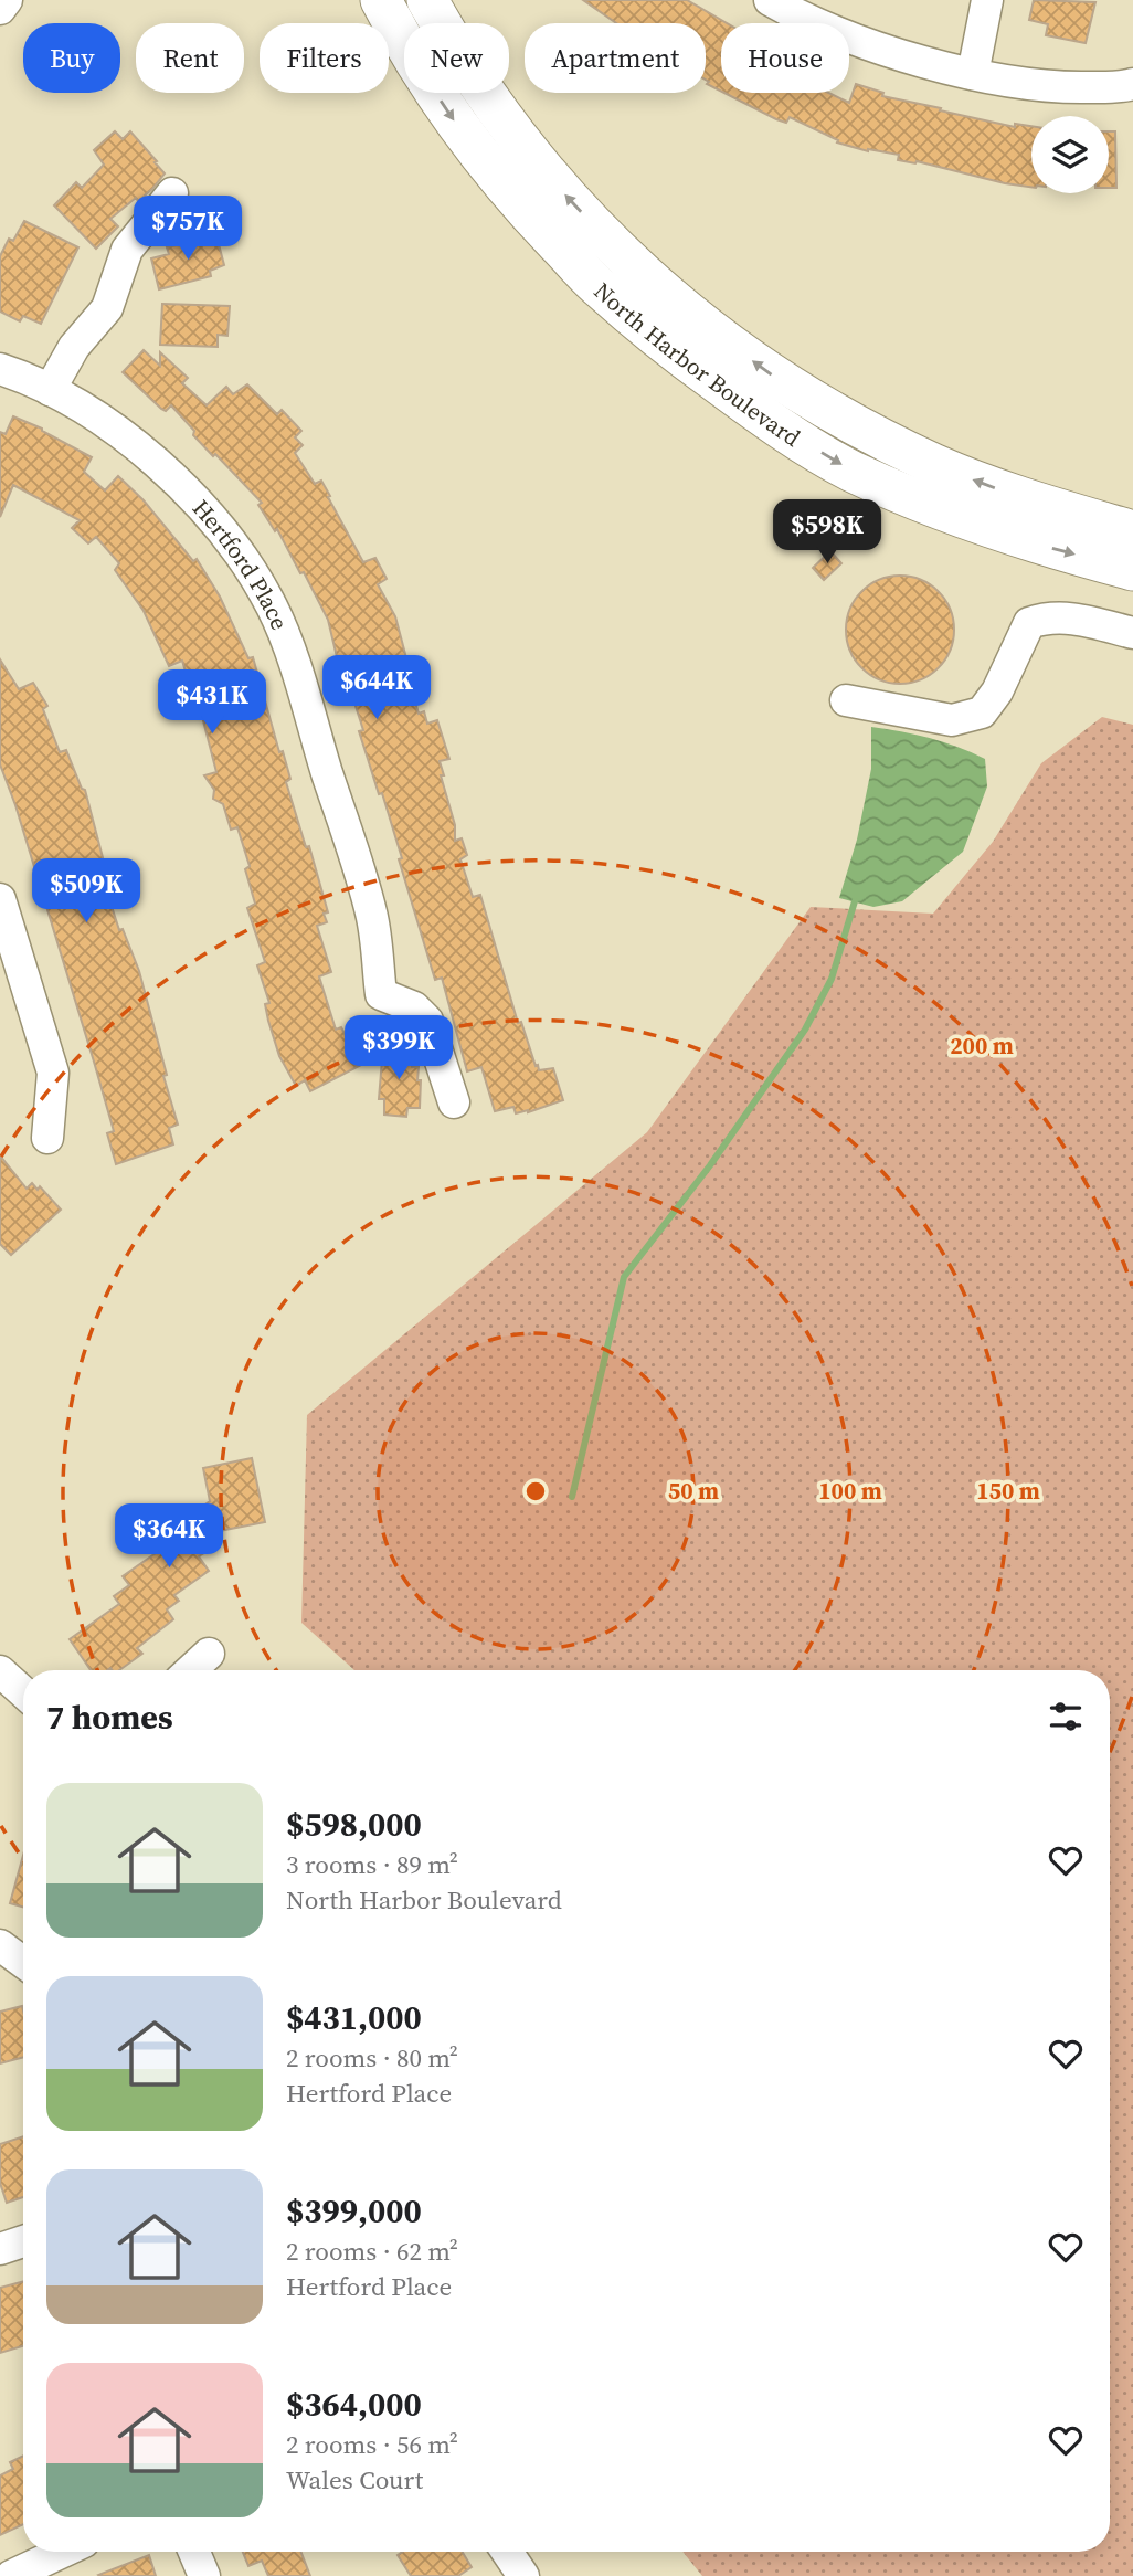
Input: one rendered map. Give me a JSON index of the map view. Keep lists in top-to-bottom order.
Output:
{
  "streets": {
    "main road": ["North Harbor Boulevard"],
    "street": ["Hertford Place"]
  },
  "page": {
    "chip": [
      "Buy",
      "Rent",
      "Filters",
      "New",
      "Apartment",
      "House"
    ],
    "price": [
      "$757K",
      "$598K",
      "$644K",
      "$431K",
      "$509K",
      "$399K",
      "$364K"
    ],
    "heading": "7 homes",
    "list": [
      {
        "name": "$598,000",
        "note": "3 rooms · 89 m² · North Harbor Boulevard"
      },
      {
        "name": "$431,000",
        "note": "2 rooms · 80 m² · Hertford Place"
      },
      {
        "name": "$399,000",
        "note": "2 rooms · 62 m² · Hertford Place"
      },
      {
        "name": "$364,000",
        "note": "2 rooms · 56 m² · Wales Court"
      }
    ]
  },
  "rings": [
    "200 m",
    "50 m",
    "100 m",
    "150 m"
  ]
}
